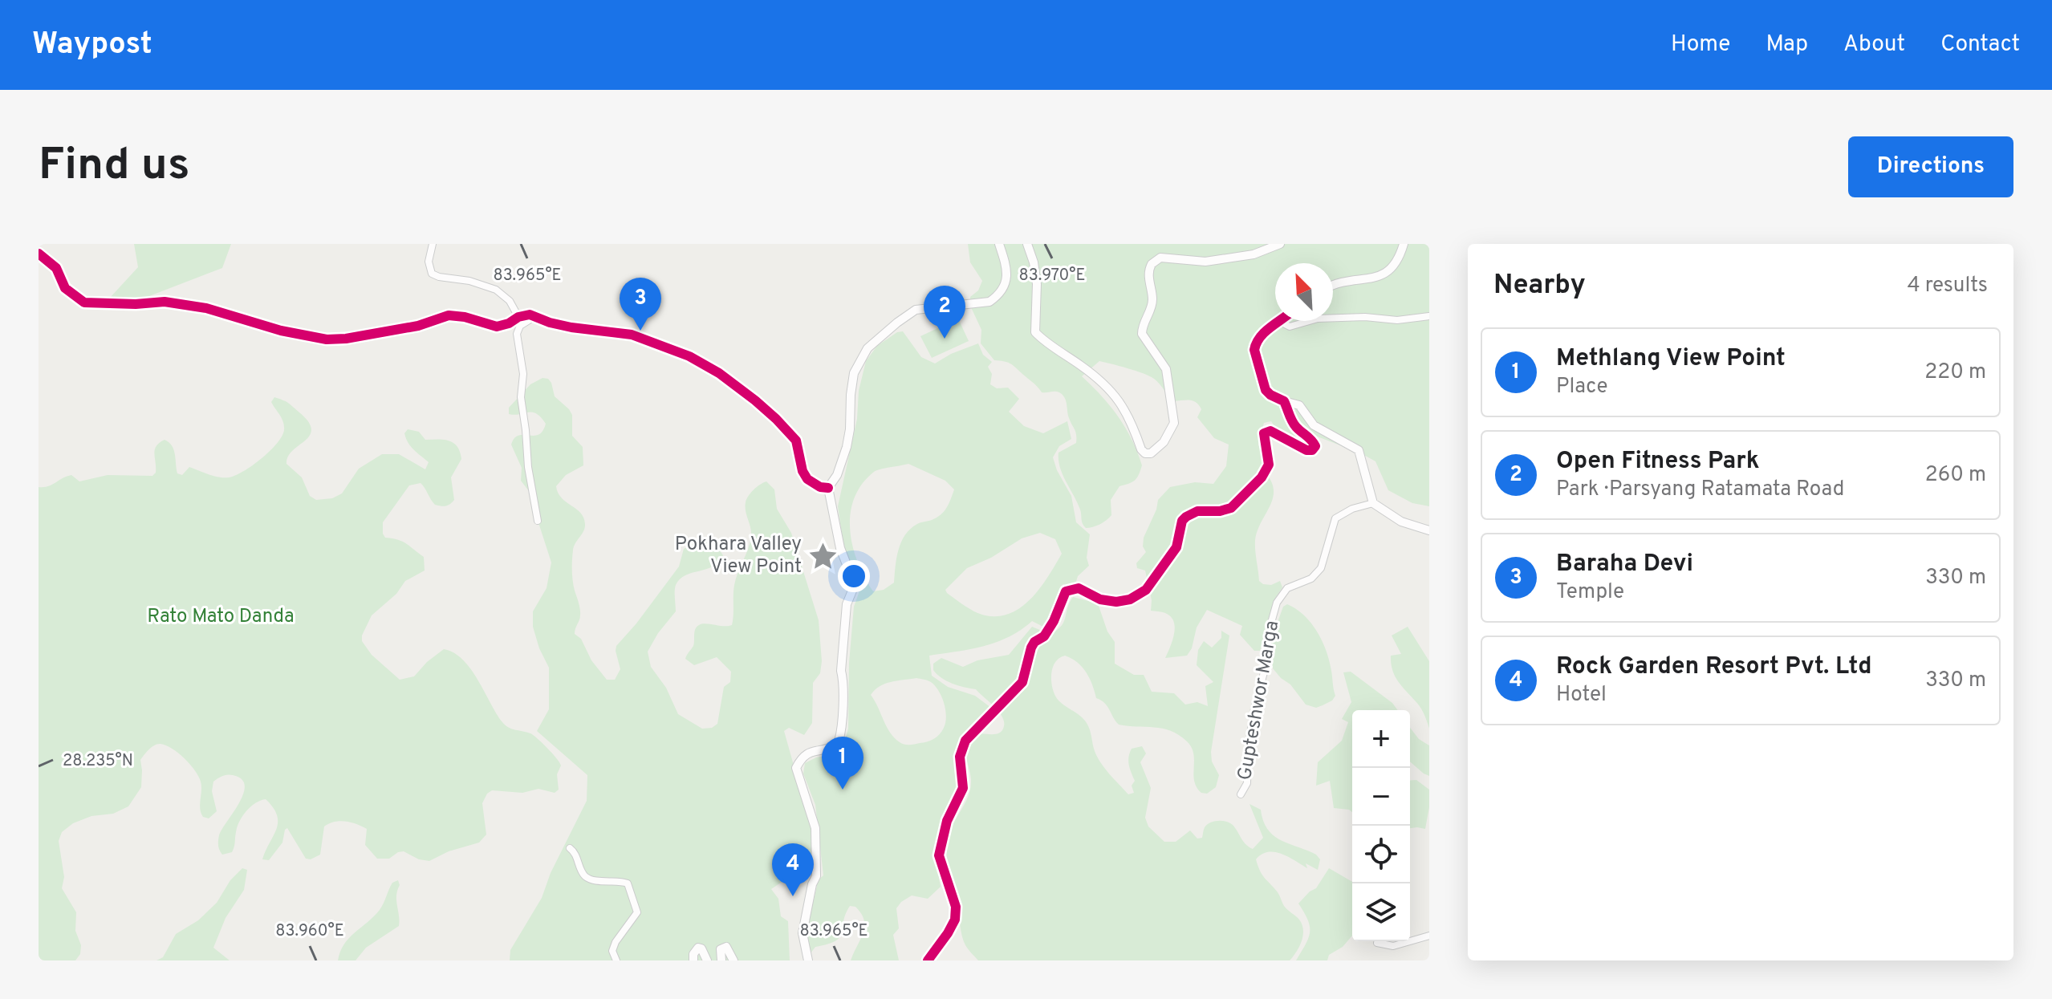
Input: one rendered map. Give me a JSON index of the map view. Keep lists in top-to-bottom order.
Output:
{
  "streets": {
    "street": ["Gupteshwor Marga"]
  },
  "parks": ["Rato Mato Danda"],
  "places": {
    "place": ["Pokhara Valley View Point"]
  },
  "north": "top left",
  "page": {
    "header": "Waypost",
    "nav": [
      "Home",
      "Map",
      "About",
      "Contact"
    ],
    "buttons": "Directions",
    "title": "Find us",
    "heading": ["Nearby", "4 results"],
    "pins": [
      "3",
      "2",
      "1",
      "4"
    ],
    "list": [
      {
        "mark": "1",
        "name": "Methlang View Point",
        "note": "Place",
        "value": "220 m"
      },
      {
        "mark": "2",
        "name": "Open Fitness Park",
        "note": "Park · Parsyang Ratamata Road",
        "value": "260 m"
      },
      {
        "mark": "3",
        "name": "Baraha Devi",
        "note": "Temple",
        "value": "330 m"
      },
      {
        "mark": "4",
        "name": "Rock Garden Resort Pvt. Ltd",
        "note": "Hotel",
        "value": "330 m"
      }
    ],
    "map_buttons": ["+", "−"]
  },
  "coordinates": [
    "83.965°E",
    "83.970°E",
    "28.235°N",
    "83.960°E"
  ]
}
